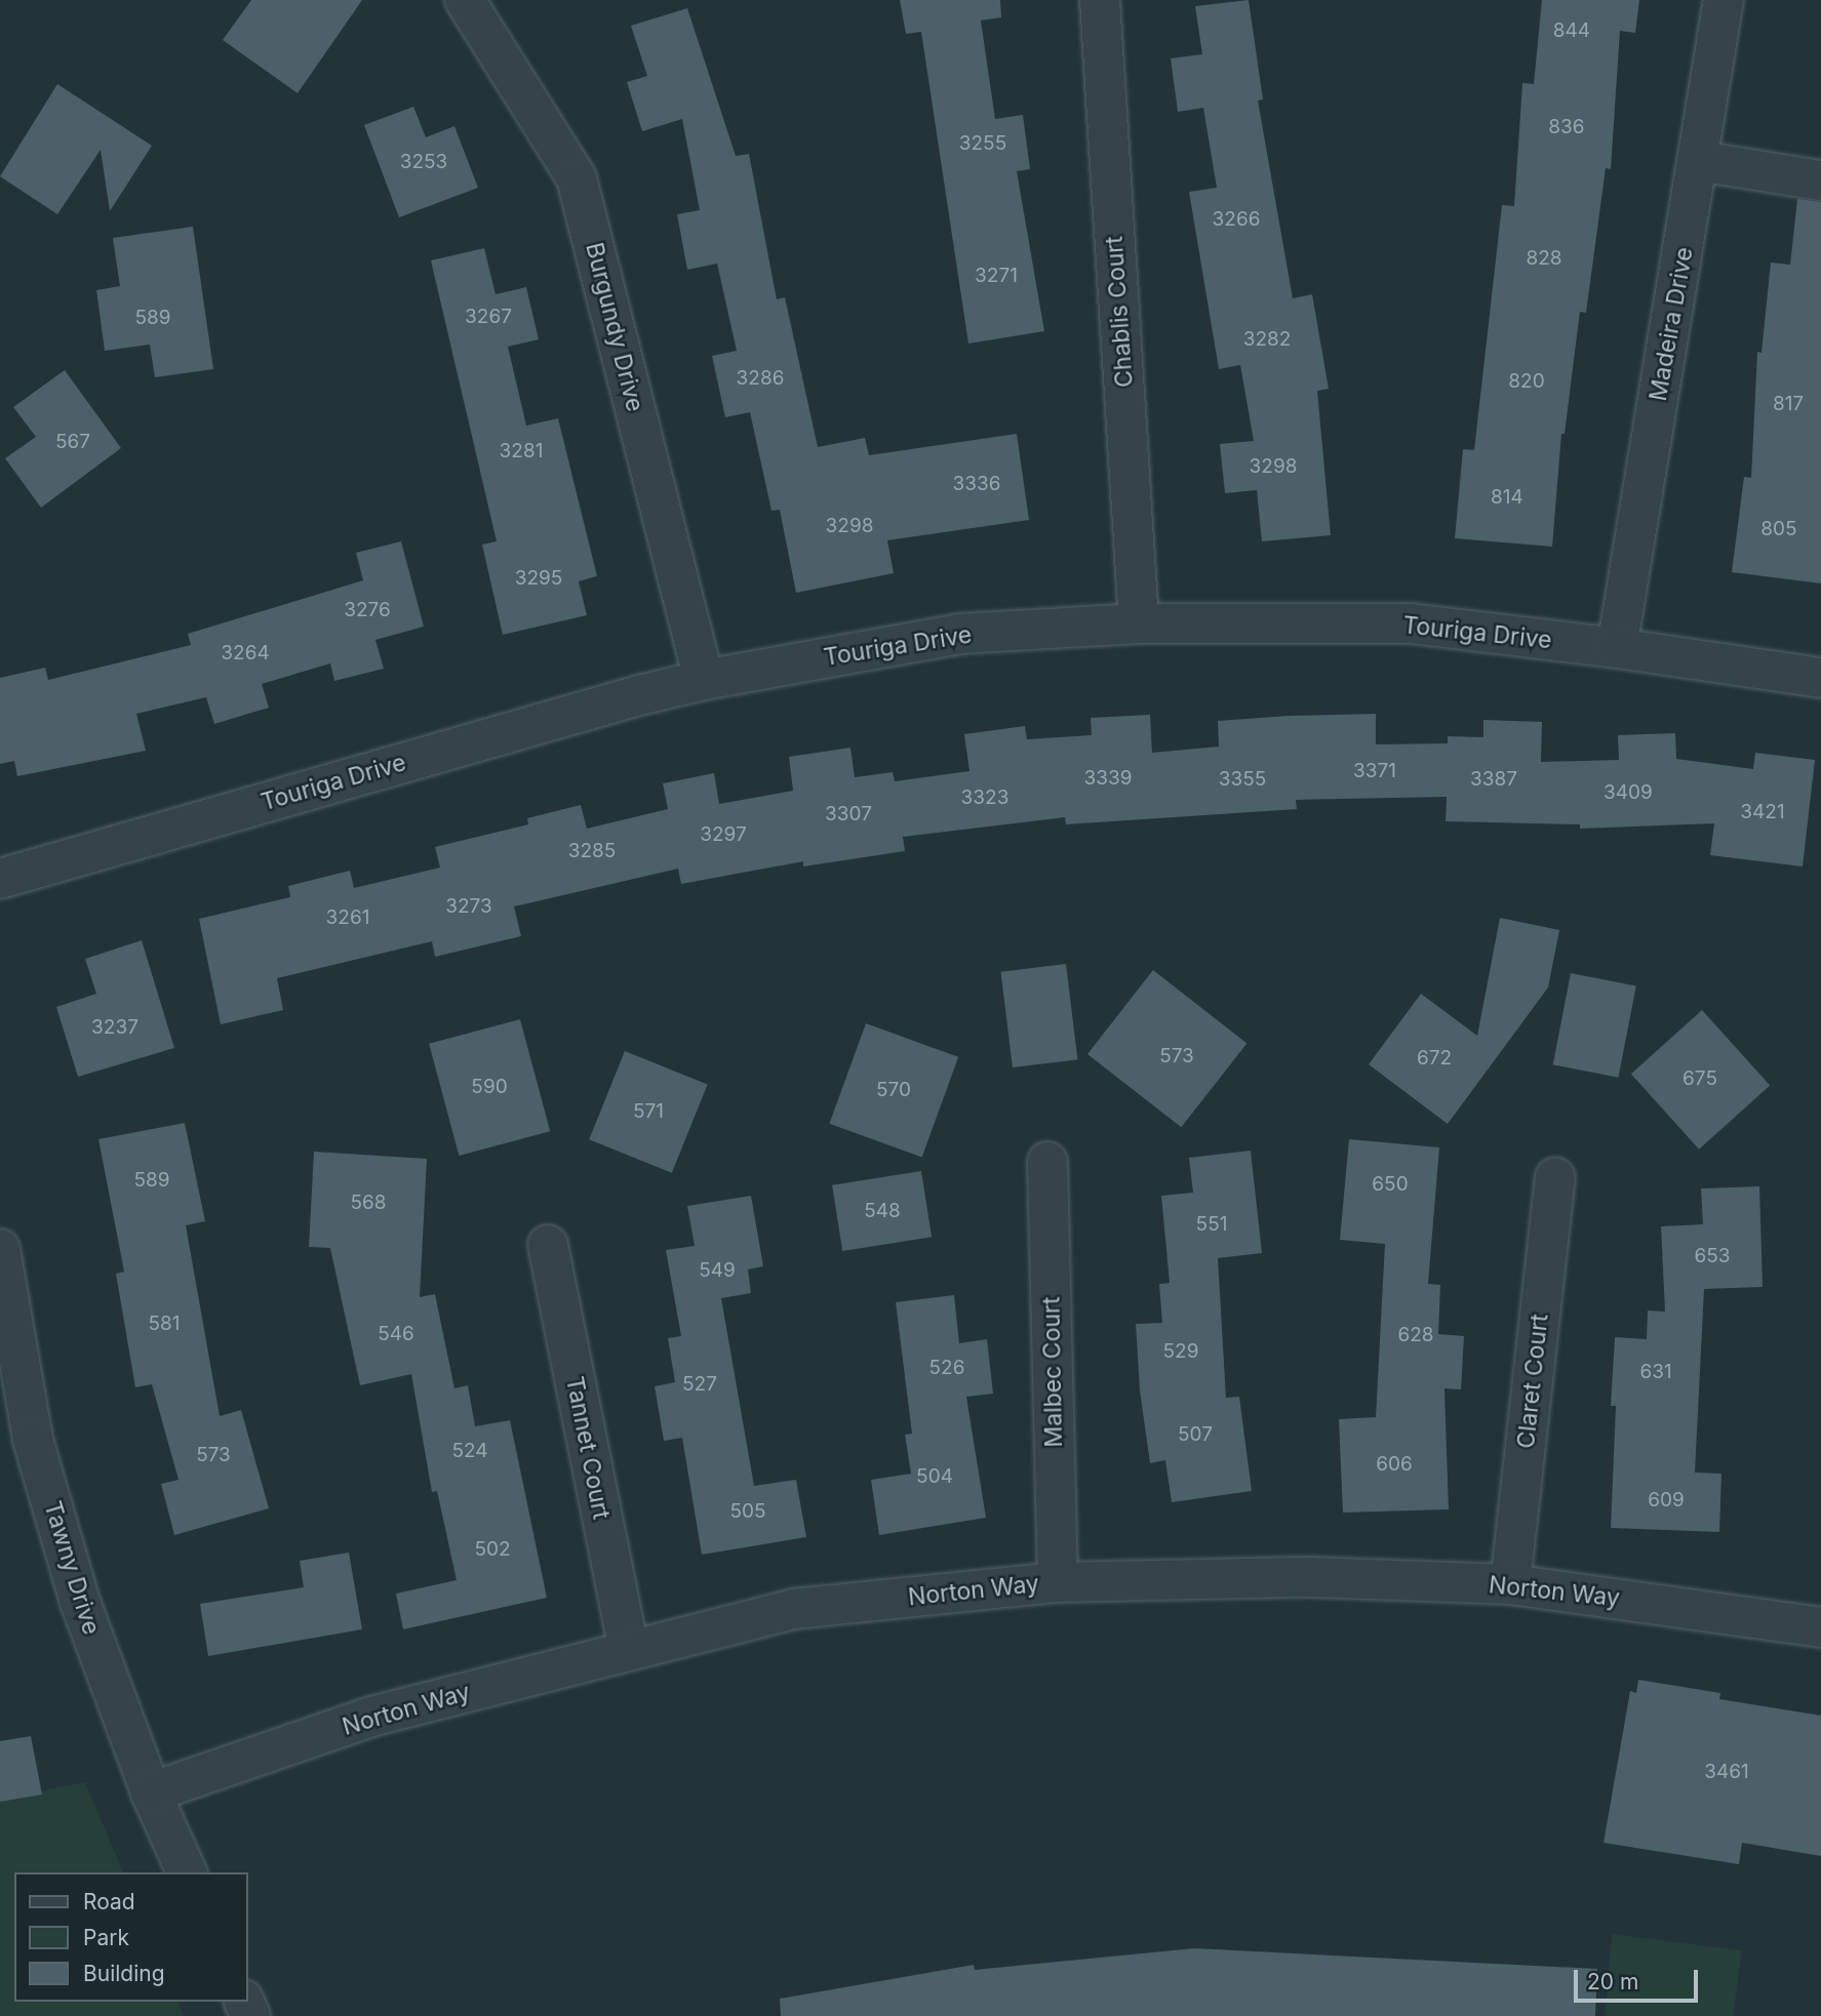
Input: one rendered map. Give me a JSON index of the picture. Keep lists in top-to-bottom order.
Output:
{
  "streets": {
    "street": [
      "Chablis Court",
      "Madeira Drive",
      "Burgundy Drive",
      "Touriga Drive",
      "Malbec Court",
      "Claret Court",
      "Tannet Court",
      "Tawny Drive",
      "Norton Way"
    ]
  },
  "crossings": [
    ["Chablis Court", "Touriga Drive"],
    ["Madeira Drive", "Touriga Drive"],
    ["Burgundy Drive", "Touriga Drive"],
    ["Malbec Court", "Norton Way"],
    ["Claret Court", "Norton Way"],
    ["Tannet Court", "Norton Way"],
    ["Tawny Drive", "Norton Way"]
  ],
  "house_numbers": [
    "844",
    "836",
    "3255",
    "3253",
    "3266",
    "828",
    "3271",
    "3267",
    "589",
    "3282",
    "3286",
    "820",
    "817",
    "567",
    "3281",
    "3298",
    "3336",
    "814",
    "3298",
    "805",
    "3295",
    "3276",
    "3264",
    "3371",
    "3339",
    "3355",
    "3387",
    "3409",
    "3323",
    "3421",
    "3307",
    "3297",
    "3285",
    "3273",
    "3261",
    "3237",
    "573",
    "672",
    "675",
    "590",
    "570",
    "571",
    "589",
    "650",
    "568",
    "548",
    "551",
    "653",
    "549",
    "581",
    "546",
    "628",
    "529",
    "526",
    "631",
    "527",
    "507",
    "524",
    "573",
    "606",
    "504",
    "609",
    "505",
    "502",
    "3461"
  ],
  "legend": ["Road", "Park", "Building"],
  "scale_bar": "20 m"
}
